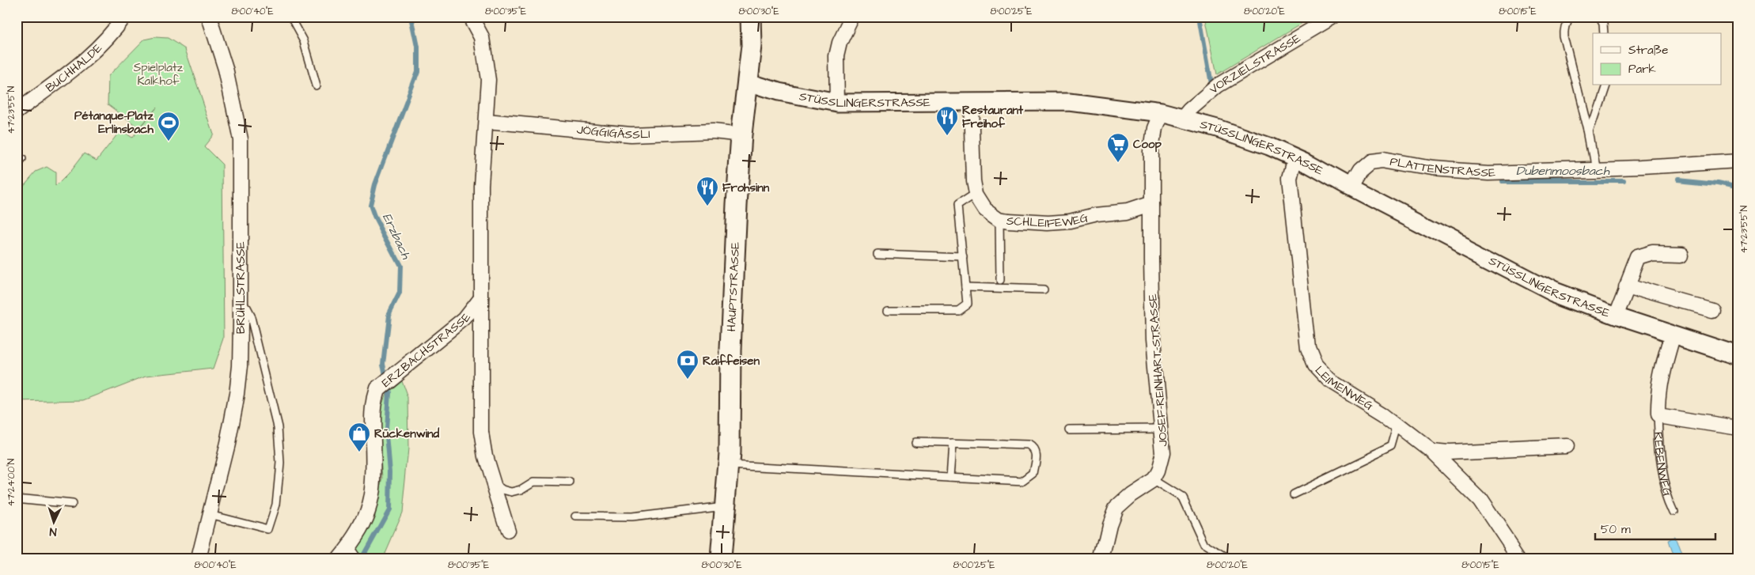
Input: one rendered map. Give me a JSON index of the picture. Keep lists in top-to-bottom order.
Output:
{
  "streets": {
    "main road": ["HAUPTSTRASSE"],
    "street": [
      "VORZIELSTRASSE",
      "BUCHHALDE",
      "STÜSSLINGERSTRASSE",
      "JÖGGIGÄSSLI",
      "PLATTENSTRASSE",
      "SCHLEIFEWEG",
      "BRÜHLSTRASSE",
      "ERZBACHSTRASSE",
      "JOSEF-REINHART-STRASSE",
      "LEIMENWEG",
      "REBENWEG"
    ]
  },
  "crossings": [
    ["VORZIELSTRASSE", "STÜSSLINGERSTRASSE"],
    ["STÜSSLINGERSTRASSE", "PLATTENSTRASSE"],
    ["STÜSSLINGERSTRASSE", "SCHLEIFEWEG"],
    ["STÜSSLINGERSTRASSE", "HAUPTSTRASSE"],
    ["STÜSSLINGERSTRASSE", "JOSEF-REINHART-STRASSE"],
    ["STÜSSLINGERSTRASSE", "LEIMENWEG"],
    ["STÜSSLINGERSTRASSE", "REBENWEG"],
    ["JÖGGIGÄSSLI", "HAUPTSTRASSE"],
    ["JÖGGIGÄSSLI", "ERZBACHSTRASSE"],
    ["SCHLEIFEWEG", "JOSEF-REINHART-STRASSE"]
  ],
  "water": ["Dubenmoosbach", "Erzbach"],
  "parks": ["Spielplatz Kalkhof"],
  "places": {
    "restaurant": ["Restaurant Freihof", "Frohsinn"],
    "sports": ["Pétanque-Platz Erlinsbach"],
    "supermarket": ["Coop"],
    "bank": ["Raiffeisen"],
    "shop": ["Rückenwind"]
  },
  "legend": ["Straße", "Park"],
  "scale_bar": "50 m",
  "north": "bottom",
  "coordinates": [
    "8°00'40\"E",
    "8°00'35\"E",
    "8°00'30\"E",
    "8°00'25\"E",
    "8°00'20\"E",
    "8°00'15\"E",
    "47°23'55\"N",
    "47°24'00\"N"
  ]
}
